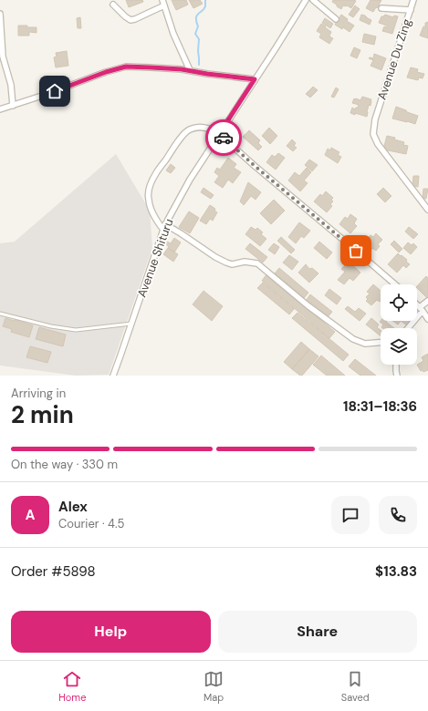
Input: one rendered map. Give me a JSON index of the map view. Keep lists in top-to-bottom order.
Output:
{
  "streets": {
    "street": ["Avenue Du Zing", "Avenue Shituru"]
  },
  "page": {
    "heading": ["2 min", "Arriving in", "18:31–18:36"],
    "panel": [
      "Alex",
      "Courier · 4.5",
      "Order #5898",
      "$13.83"
    ],
    "bar": "On the way · 330 m",
    "round": "A",
    "buttons": ["Help", "Share"],
    "tabs": ["Home", "Map", "Saved"]
  }
}
